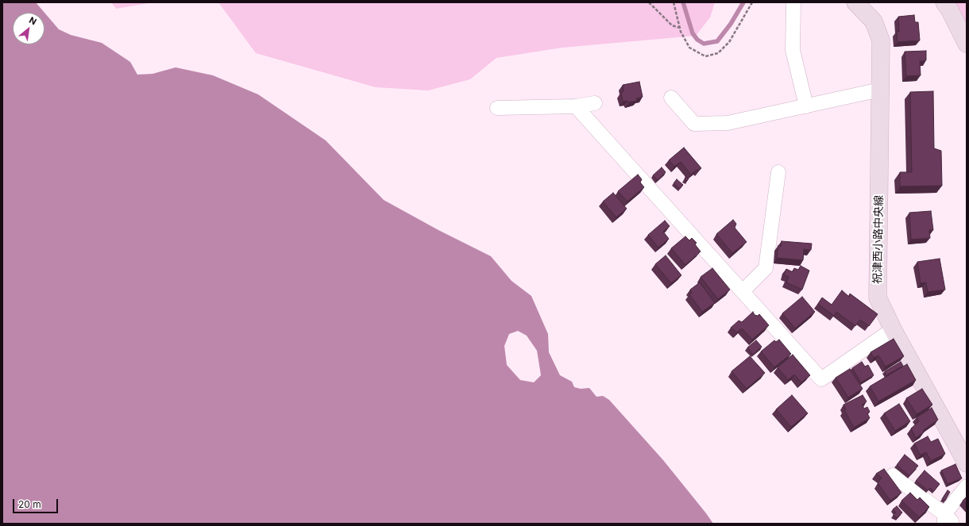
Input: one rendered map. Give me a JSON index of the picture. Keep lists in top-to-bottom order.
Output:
{
  "streets": {
    "main road": ["祝津西小路中央線"]
  },
  "scale_bar": "20 m",
  "north": "top right"
}
